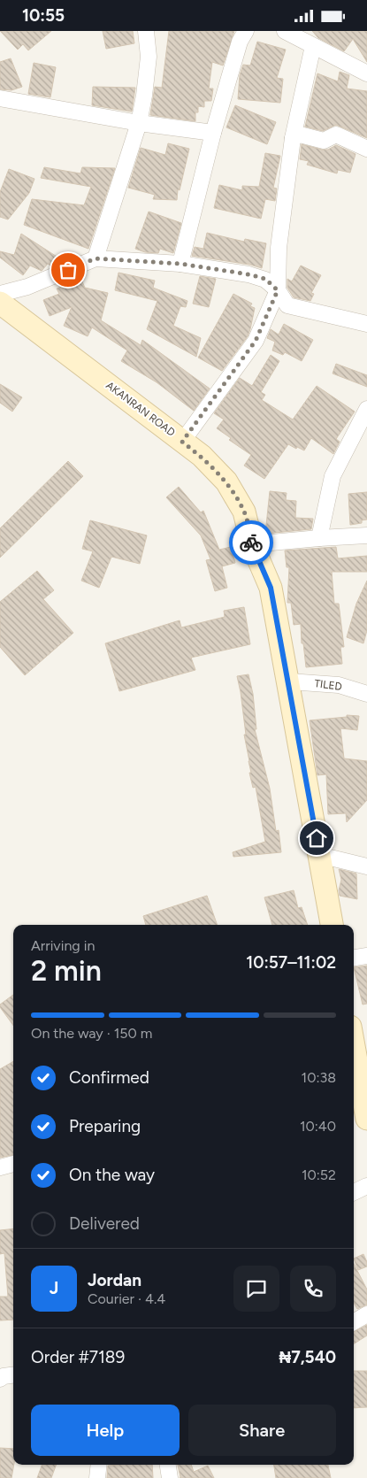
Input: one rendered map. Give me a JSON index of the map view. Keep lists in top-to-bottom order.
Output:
{
  "streets": {
    "main road": ["AKANRAN ROAD"],
    "street": ["TILED"]
  },
  "crossings": [
    ["AKANRAN ROAD", "TILED"]
  ],
  "page": {
    "status": "10:55",
    "heading": ["2 min", "Arriving in", "10:57–11:02"],
    "panel": [
      "Jordan",
      "Courier · 4.4",
      "Order #7189",
      "₦7,540"
    ],
    "bar": "On the way · 150 m",
    "list": [
      ["Confirmed", "10:38"],
      ["Preparing", "10:40"],
      ["On the way", "10:52"],
      "Delivered"
    ],
    "round": "J",
    "buttons": ["Help", "Share"]
  }
}
